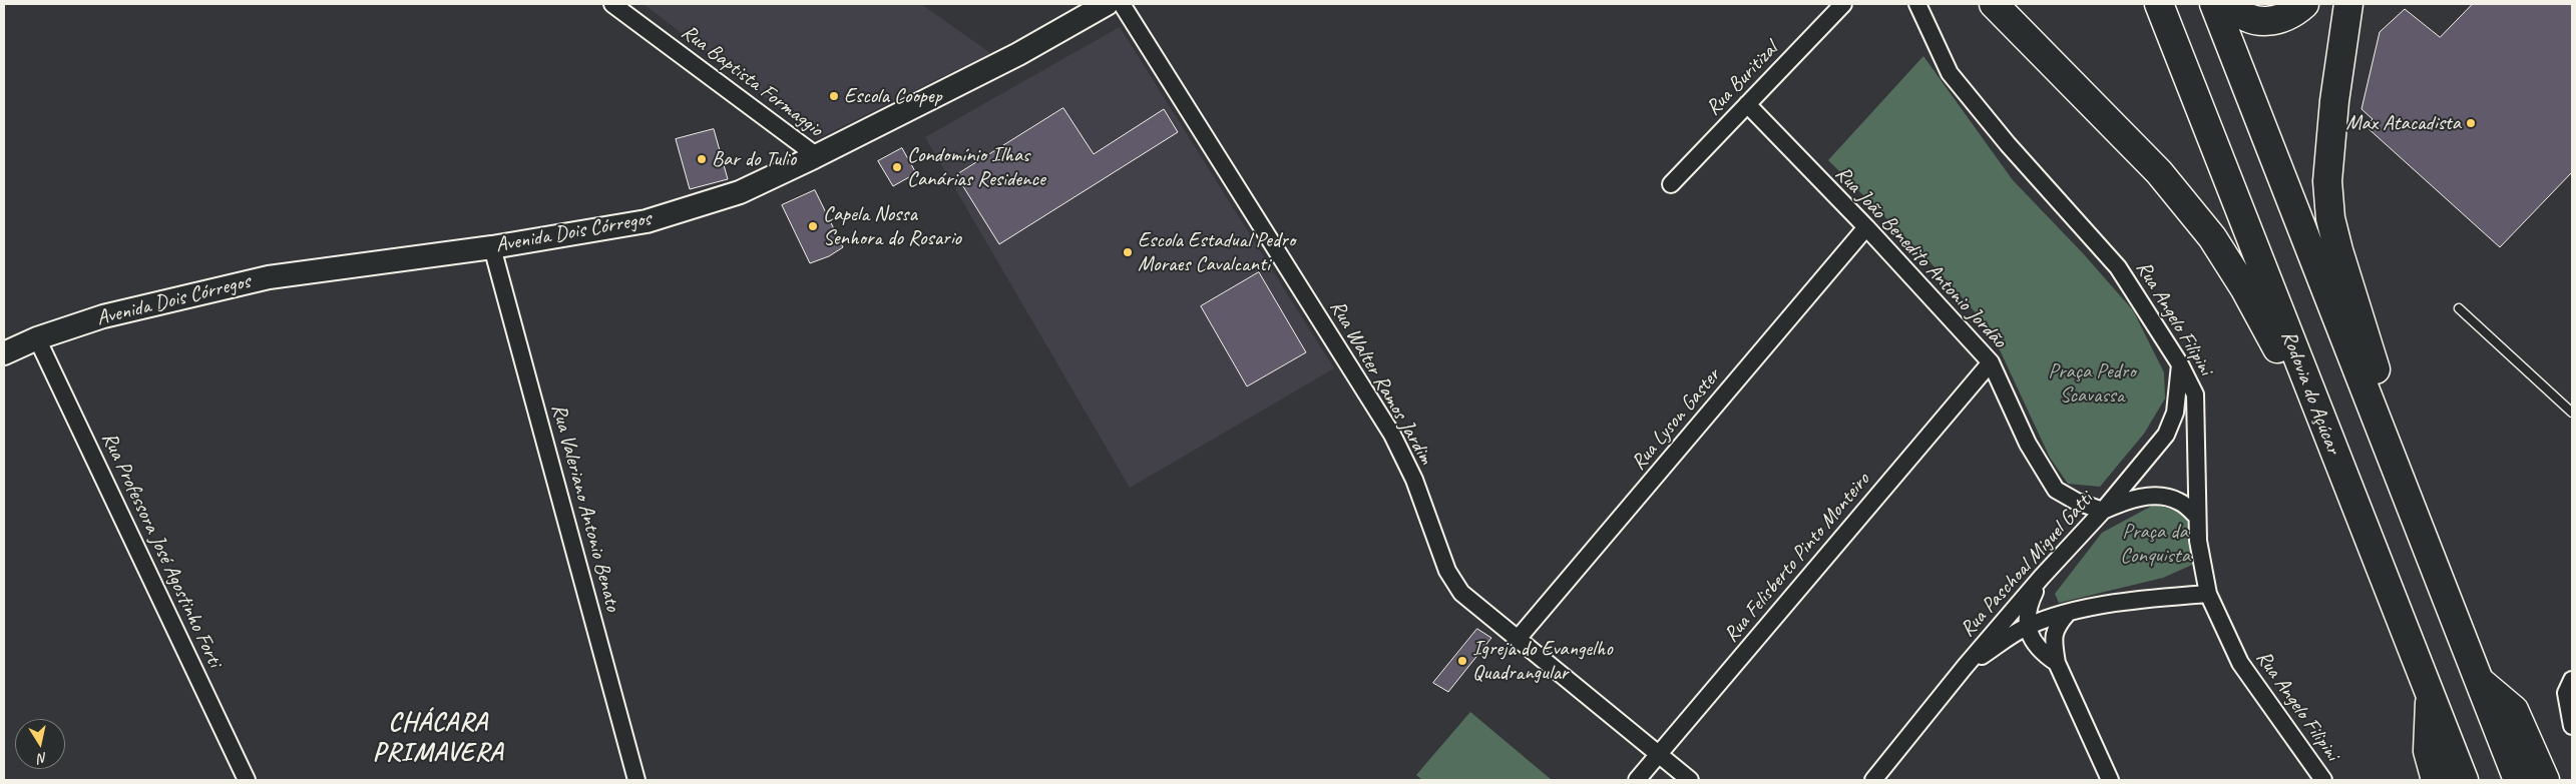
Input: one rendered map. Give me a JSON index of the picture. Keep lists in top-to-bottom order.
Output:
{
  "streets": {
    "highway": ["Rodovia do Açúcar"],
    "street": [
      "Rua Buritizal",
      "Rua Baptista Formaggio",
      "Avenida Dois Córregos",
      "Rua João Benedito Antonio Jordão",
      "Rua Angelo Filipini",
      "Rua Walter Ramos Jardim",
      "Rua Lyson Gaster",
      "Rua Valeriano Antonio Benato",
      "Rua Professora José Agostinho Forti",
      "Rua Felisberto Pinto Monteiro",
      "Rua Paschoal Miguel Gatti"
    ]
  },
  "crossings": [
    ["Rua Buritizal", "Rua João Benedito Antonio Jordão"],
    ["Rua Baptista Formaggio", "Avenida Dois Córregos"],
    ["Avenida Dois Córregos", "Rua Valeriano Antonio Benato"],
    ["Avenida Dois Córregos", "Rua Professora José Agostinho Forti"],
    ["Rua João Benedito Antonio Jordão", "Rua Lyson Gaster"],
    ["Rua João Benedito Antonio Jordão", "Rua Felisberto Pinto Monteiro"],
    ["Rua João Benedito Antonio Jordão", "Rua Paschoal Miguel Gatti"],
    ["Rua Angelo Filipini", "Rua Paschoal Miguel Gatti"],
    ["Rua Walter Ramos Jardim", "Rua Lyson Gaster"],
    ["Rua Walter Ramos Jardim", "Rua Felisberto Pinto Monteiro"]
  ],
  "districts": ["CHÁCARA PRIMAVERA"],
  "parks": ["Praça Pedro Scavassa", "Praça da Conquista"],
  "places": [
    "Escola Coopep",
    "Max Atacadista",
    "Bar do Tulio",
    "Condomínio Ilhas Canárias Residence",
    "Capela Nossa Senhora do Rosario",
    "Escola Estadual Pedro Moraes Cavalcanti",
    "Igreja do Evangelho Quadrangular"
  ],
  "north": "bottom"
}
